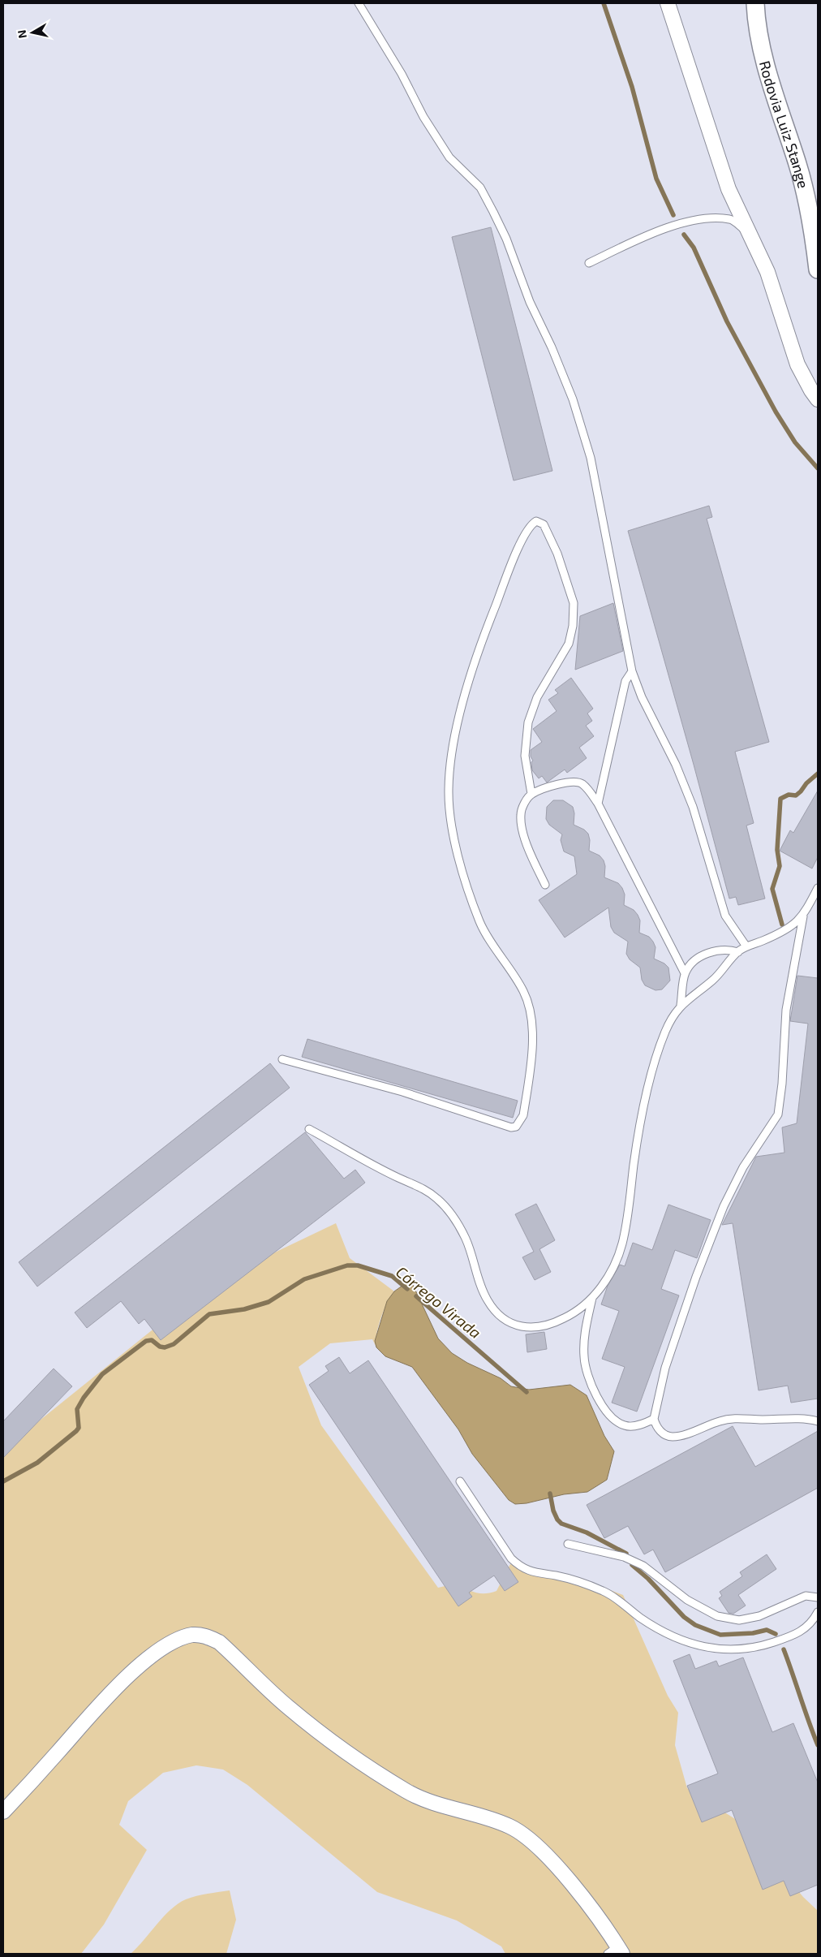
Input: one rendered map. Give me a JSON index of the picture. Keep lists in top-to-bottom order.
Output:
{
  "streets": {
    "street": ["Rodovia Luiz Stange"]
  },
  "water": ["Córrego Virada"],
  "north": "left"
}
